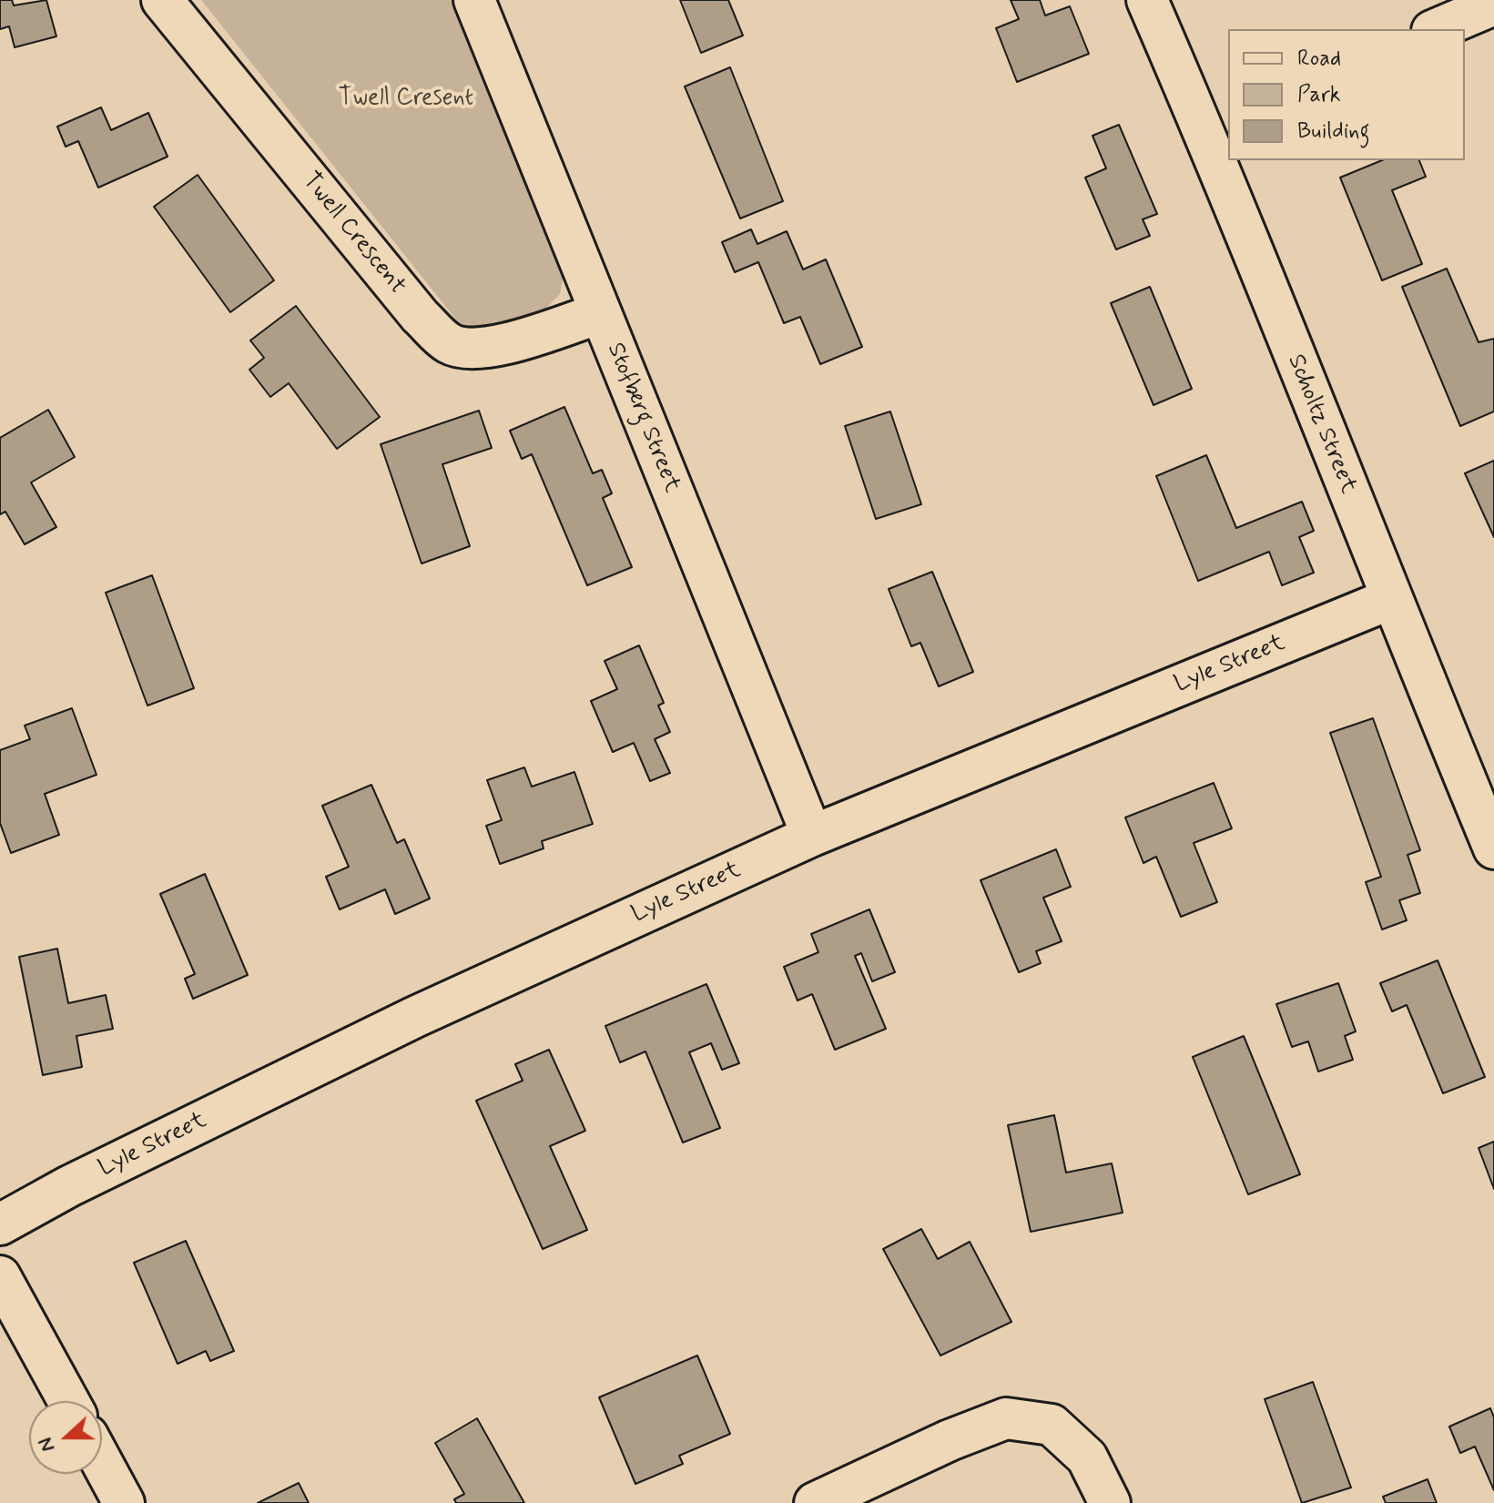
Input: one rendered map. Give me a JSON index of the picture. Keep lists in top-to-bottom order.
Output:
{
  "streets": {
    "street": [
      "Twell Crescent",
      "Stofberg Street",
      "Scholtz Street",
      "Lyle Street"
    ]
  },
  "crossings": [
    ["Twell Crescent", "Stofberg Street"],
    ["Stofberg Street", "Lyle Street"],
    ["Scholtz Street", "Lyle Street"]
  ],
  "parks": ["Twell Cresent"],
  "legend": ["Road", "Park", "Building"],
  "north": "left"
}
